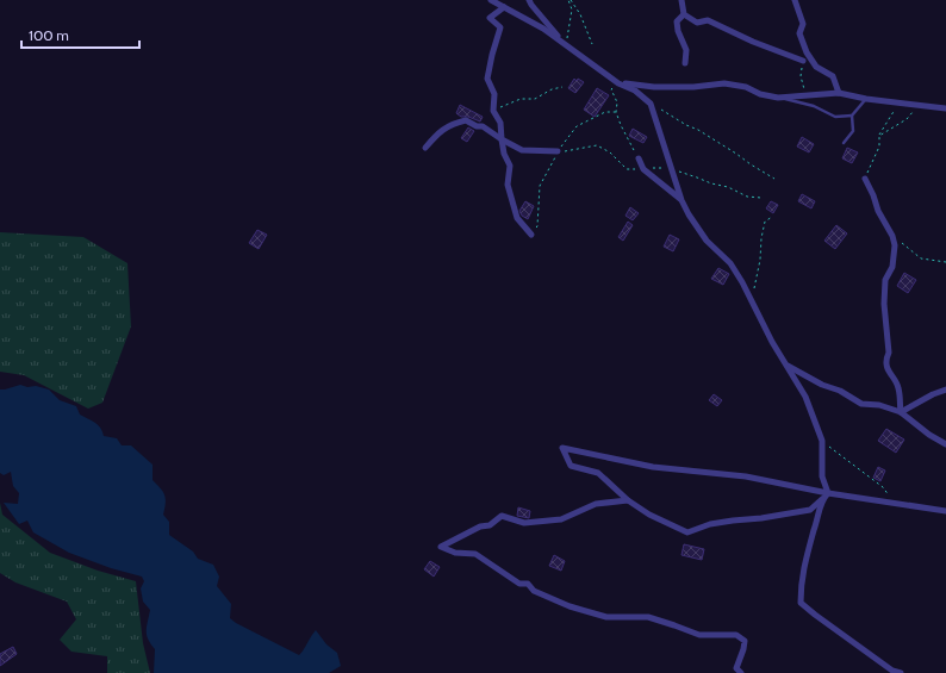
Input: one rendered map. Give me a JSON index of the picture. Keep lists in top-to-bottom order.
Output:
{
  "scale_bar": "100 m"
}
